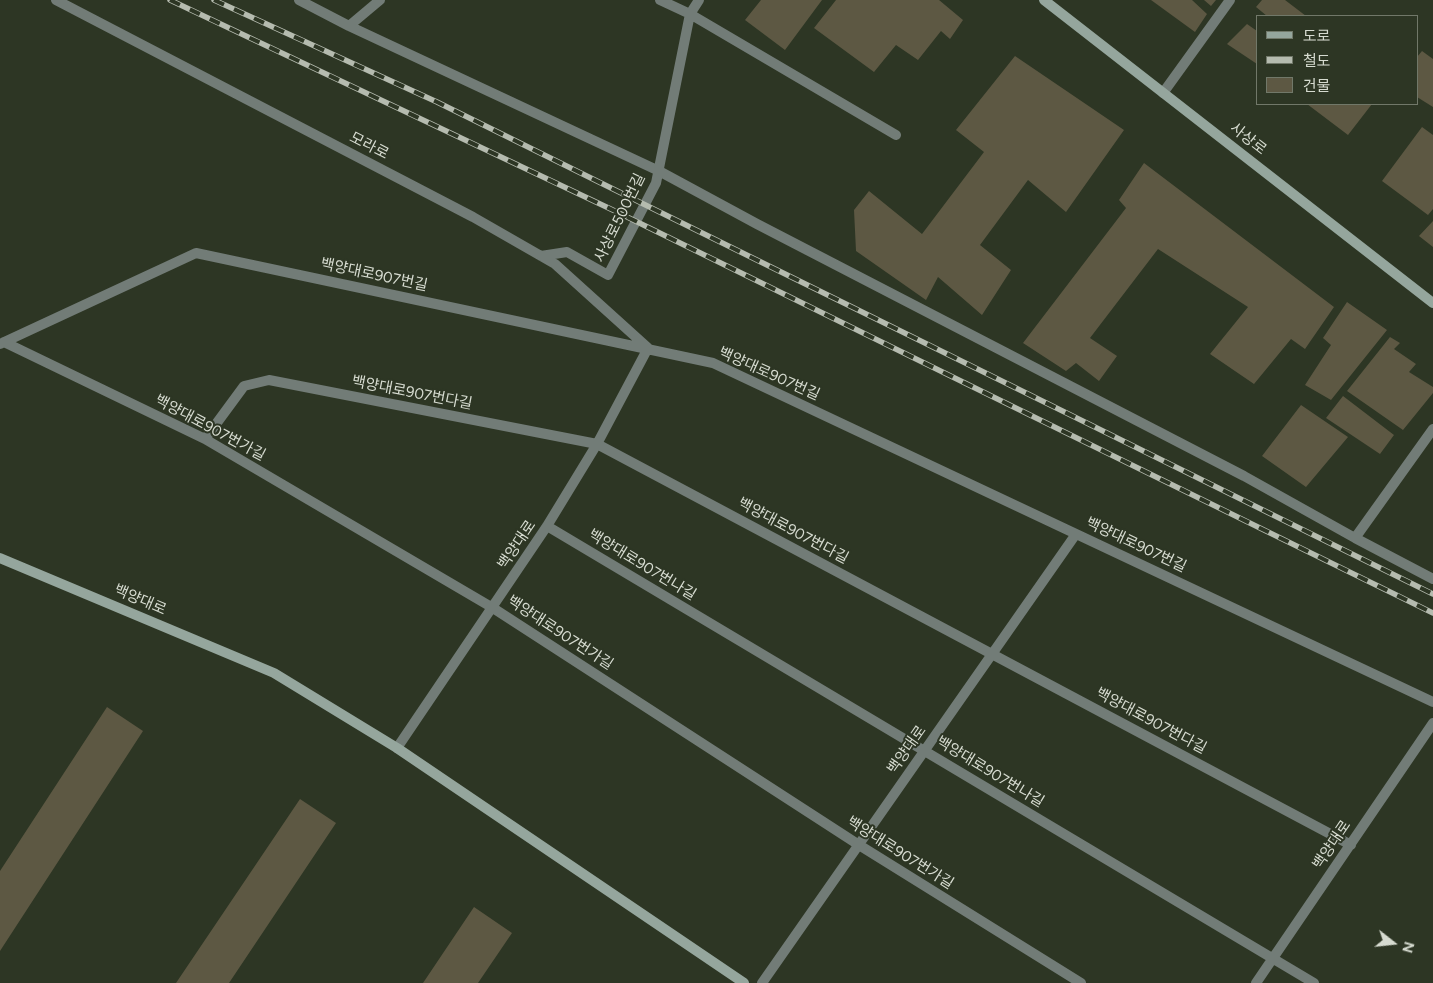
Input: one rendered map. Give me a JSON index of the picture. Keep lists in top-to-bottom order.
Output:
{
  "streets": {
    "main road": ["사상로", "백양대로"],
    "street": [
      "모라로",
      "사상로500번길",
      "백양대로907번길",
      "백양대로907번다길",
      "백양대로907번가길",
      "백양대로907번나길"
    ]
  },
  "crossings": [
    ["모라로", "사상로500번길"],
    ["모라로", "백양대로907번길"],
    ["모라로", "백양대로"],
    ["백양대로907번길", "백양대로907번가길"],
    ["백양대로907번길", "백양대로"],
    ["백양대로907번다길", "백양대로907번가길"],
    ["백양대로907번다길", "백양대로"],
    ["백양대로907번가길", "백양대로"],
    ["백양대로", "백양대로907번나길"]
  ],
  "legend": ["도로", "철도", "건물"],
  "north": "right"
}
